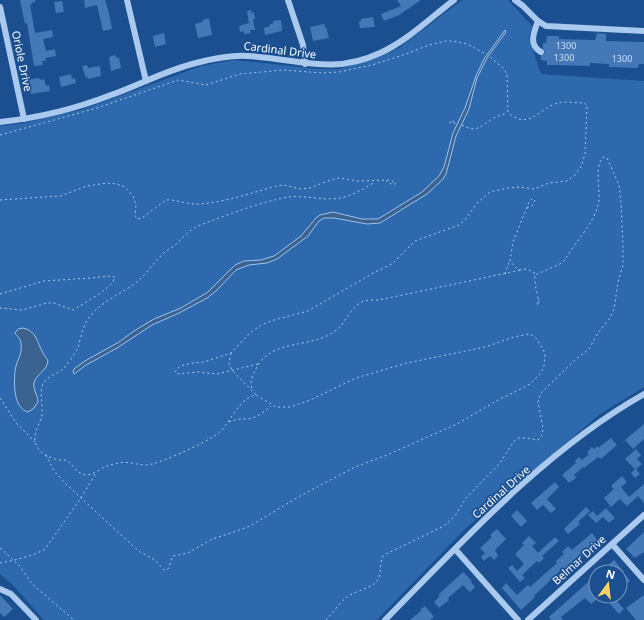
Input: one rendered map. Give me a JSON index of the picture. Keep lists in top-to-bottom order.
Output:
{
  "streets": {
    "street": ["Cardinal Drive", "Oriole Drive", "Belmar Drive"]
  },
  "crossings": [
    ["Cardinal Drive", "Oriole Drive"]
  ],
  "house_numbers": ["1300", "1300", "1300"],
  "north": "top"
}
